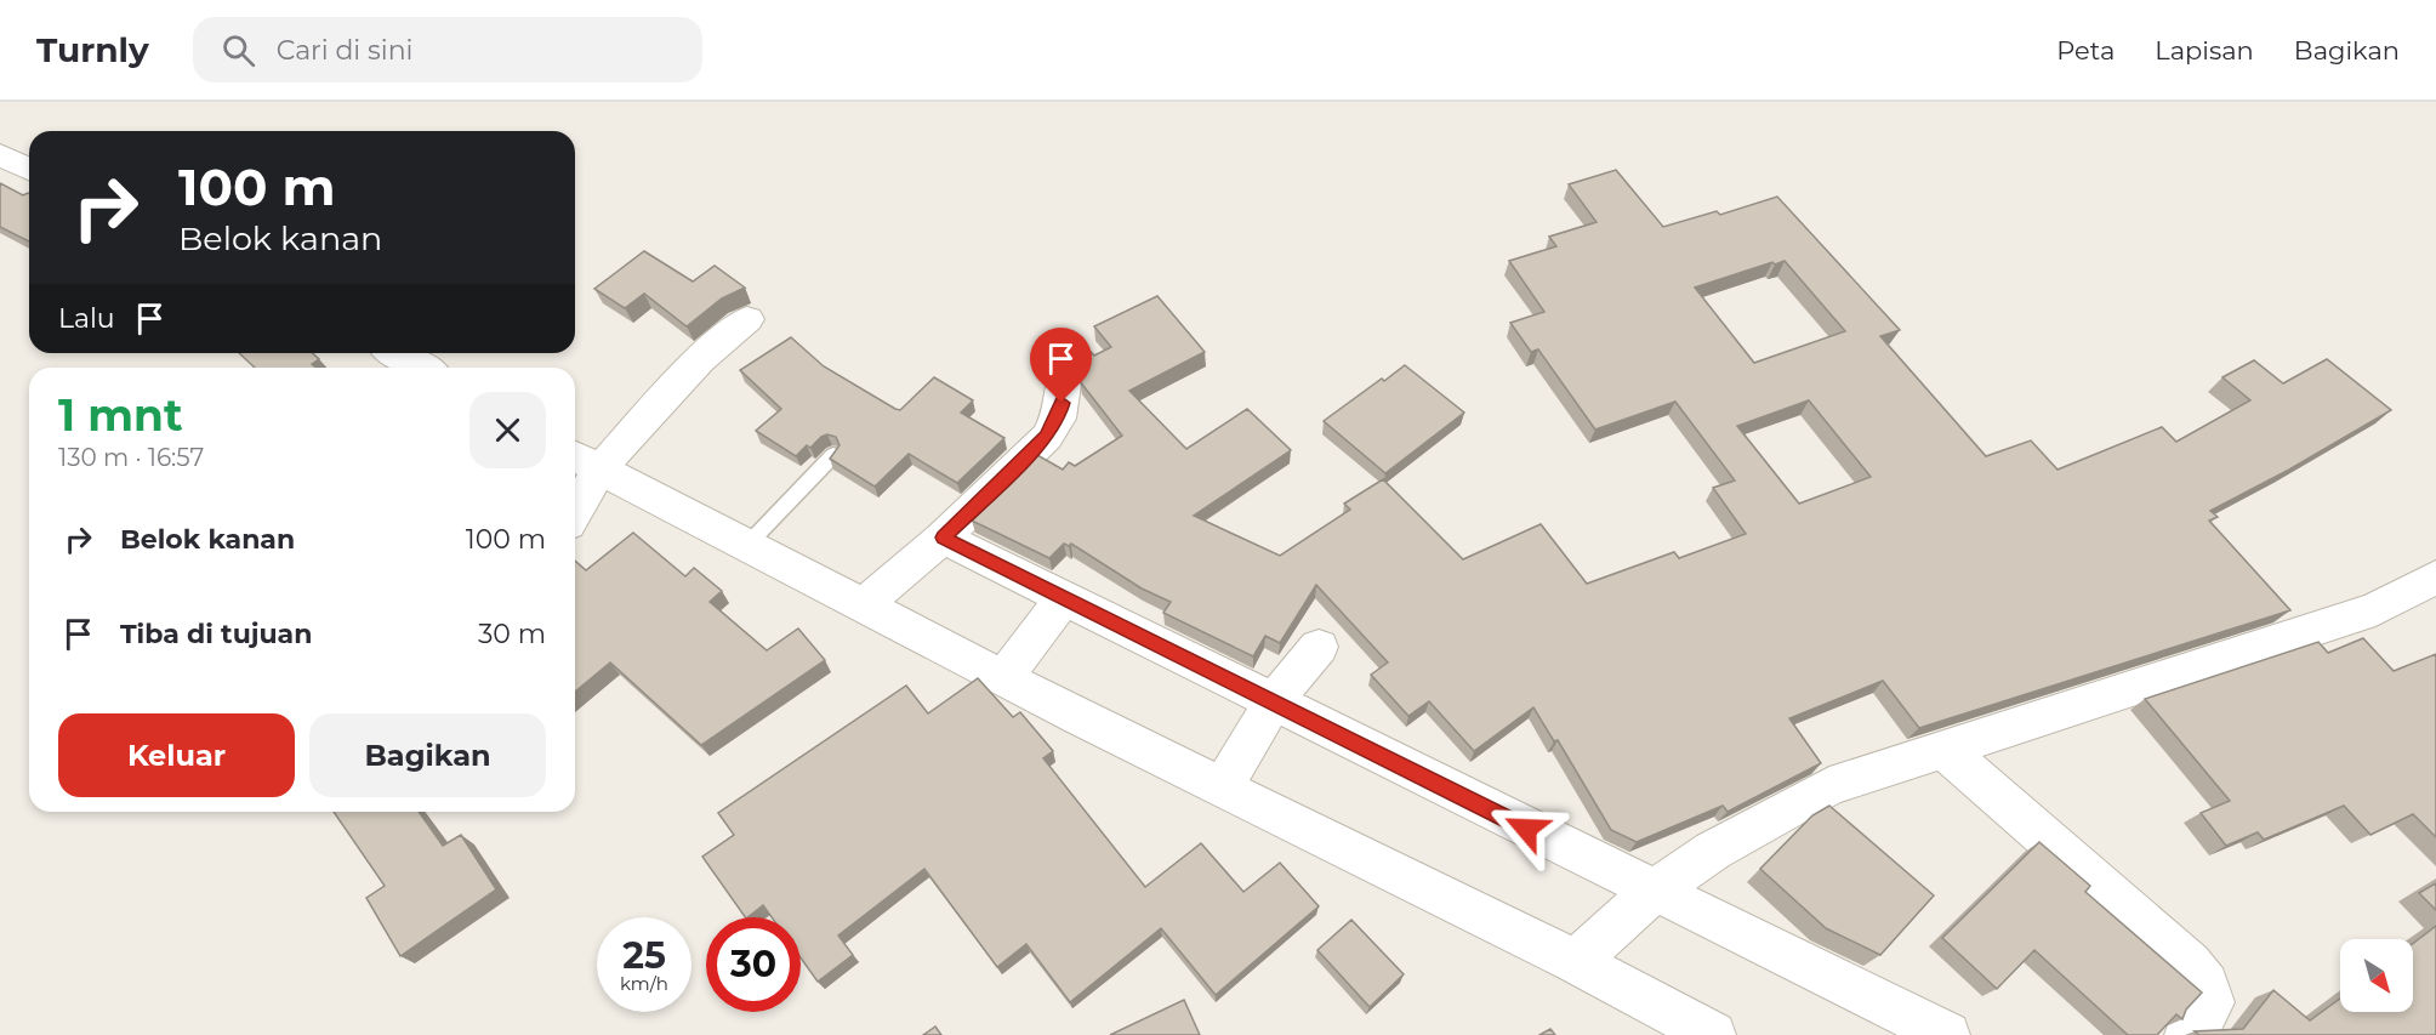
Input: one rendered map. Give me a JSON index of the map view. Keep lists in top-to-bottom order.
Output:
{
  "north": "bottom right",
  "page": {
    "header": "Turnly",
    "search": "Cari di sini",
    "nav": ["Peta", "Lapisan", "Bagikan"],
    "turn": ["100 m", "Belok kanan"],
    "then": "Lalu",
    "heading": ["1 mnt", "130 m · 16:57"],
    "list": [
      {
        "name": "Belok kanan",
        "value": "100 m"
      },
      {
        "name": "Tiba di tujuan",
        "value": "30 m"
      }
    ],
    "buttons": ["Keluar", "Bagikan"],
    "speed": "25 km/h",
    "limit": "30"
  }
}
